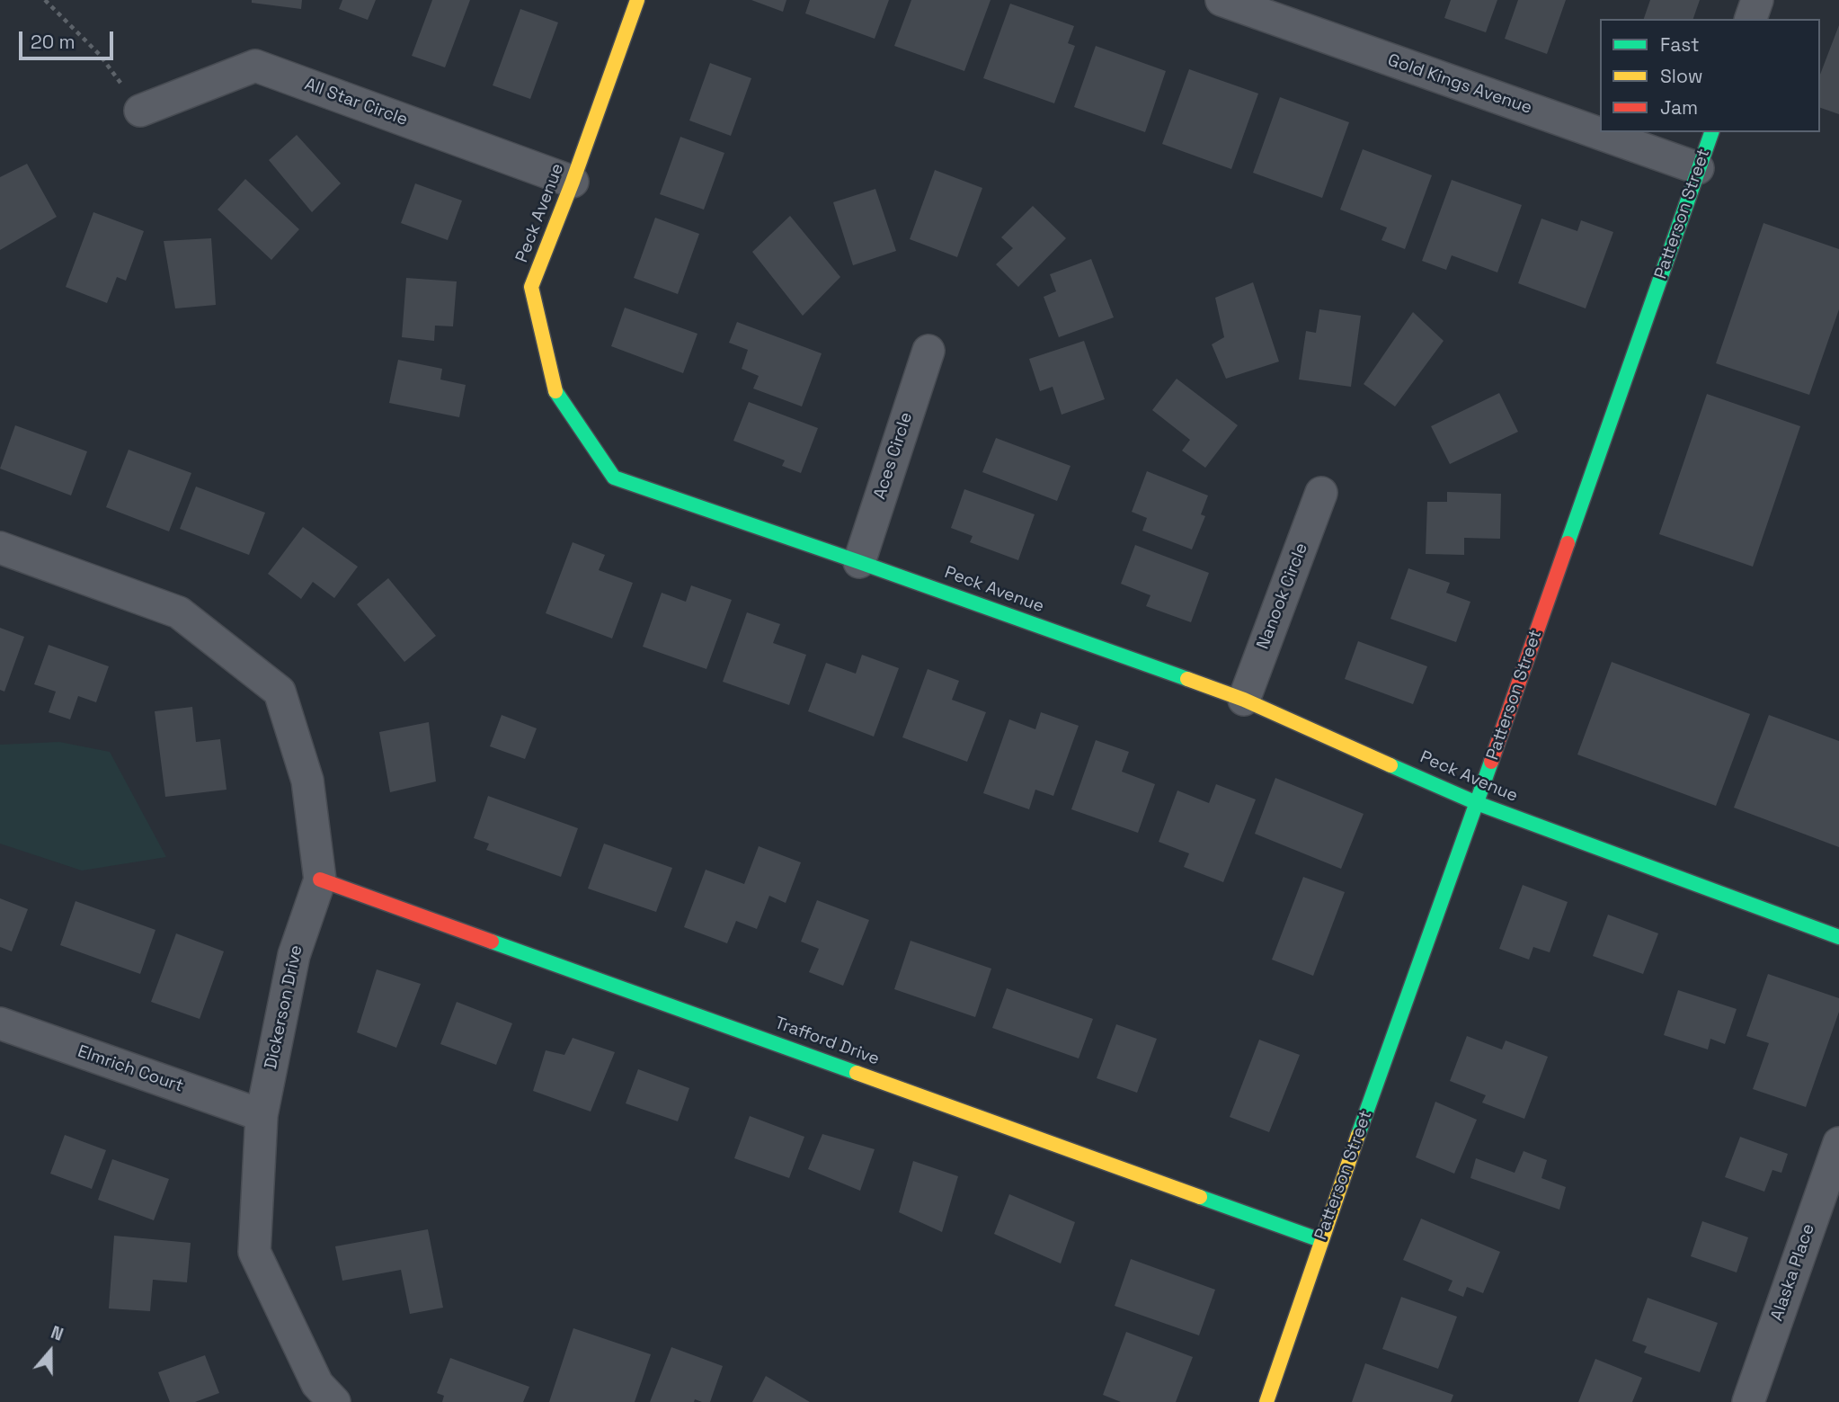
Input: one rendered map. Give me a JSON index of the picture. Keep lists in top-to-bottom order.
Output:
{
  "streets": {
    "street": [
      "Gold Kings Avenue",
      "All Star Circle",
      "Peck Avenue",
      "Patterson Street",
      "Aces Circle",
      "Nanook Circle",
      "Dickerson Drive",
      "Trafford Drive",
      "Elmrich Court",
      "Alaska Place"
    ]
  },
  "crossings": [
    ["Gold Kings Avenue", "Patterson Street"],
    ["All Star Circle", "Peck Avenue"],
    ["Peck Avenue", "Patterson Street"],
    ["Peck Avenue", "Aces Circle"],
    ["Peck Avenue", "Nanook Circle"],
    ["Patterson Street", "Trafford Drive"],
    ["Dickerson Drive", "Trafford Drive"],
    ["Dickerson Drive", "Elmrich Court"]
  ],
  "legend": ["Fast", "Slow", "Jam"],
  "scale_bar": "20 m",
  "north": "top"
}
